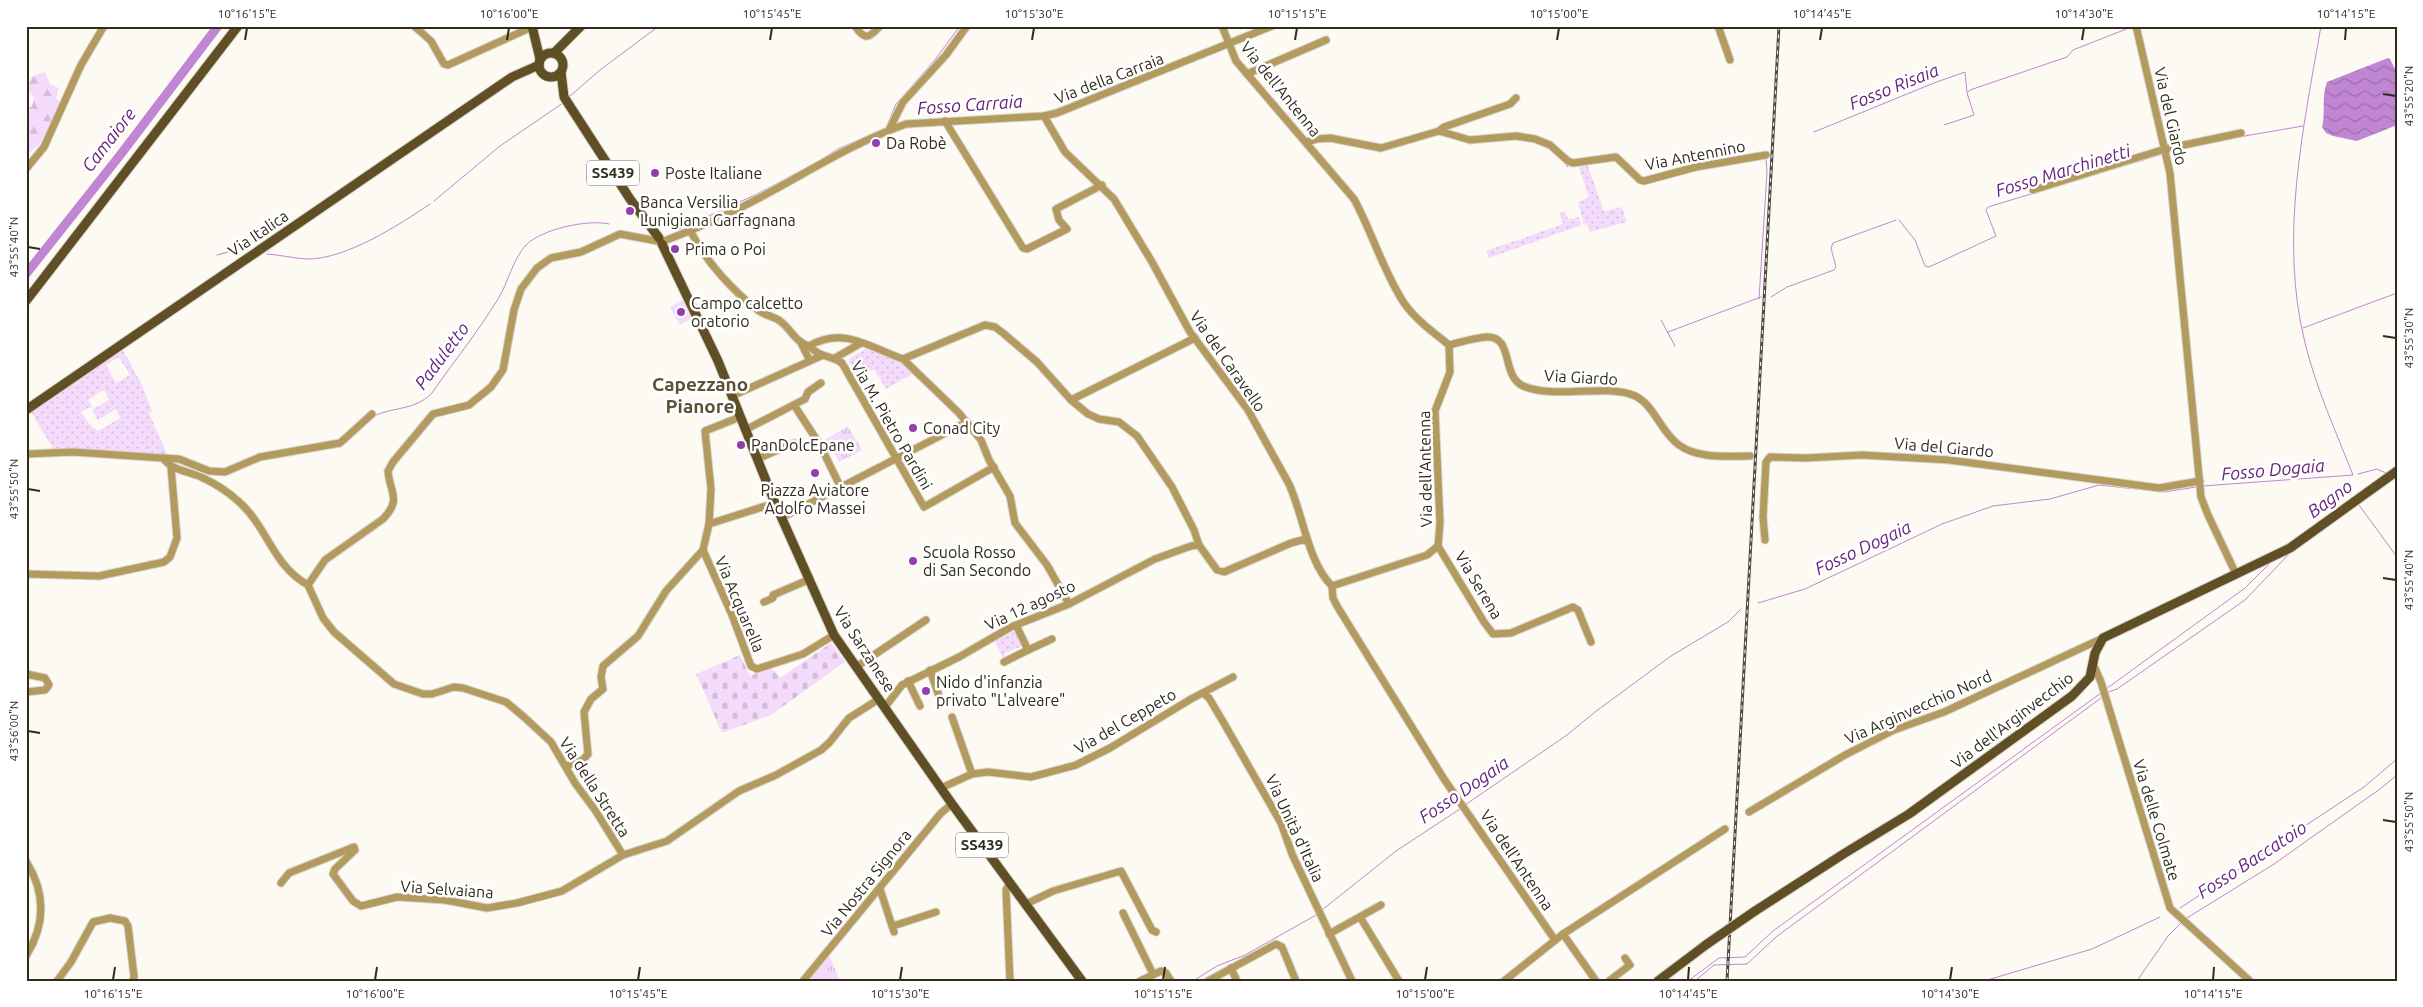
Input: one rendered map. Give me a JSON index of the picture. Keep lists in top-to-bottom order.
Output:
{
  "streets": {
    "main road": [
      "SS439",
      "Via Italica",
      "Via Sarzanese",
      "Via dell'Arginvecchio"
    ],
    "street": [
      "Via della Carraia",
      "Via dell'Antenna",
      "Via del Giardo",
      "Via Antennino",
      "Via del Caravello",
      "Via Giardo",
      "Via M. Pietro Pardini",
      "Via Serena",
      "Via Acquarella",
      "Via 12 agosto",
      "Via Arginvecchio Nord",
      "Via del Ceppeto",
      "Via della Stretta",
      "Via delle Colmate",
      "Via Unità d'Italia",
      "Via Nostra Signora",
      "Via Selvaiana"
    ]
  },
  "crossings": [
    ["Via della Carraia", "Via dell'Antenna"],
    ["Via della Carraia", "Via del Caravello"],
    ["Via della Carraia", "Via Sarzanese"],
    ["Via dell'Antenna", "Via del Caravello"],
    ["Via dell'Antenna", "Via Giardo"],
    ["Via dell'Antenna", "Via Serena"],
    ["SS439", "Via Italica"],
    ["SS439", "Via Sarzanese"],
    ["Via Acquarella", "Via Sarzanese"],
    ["Via Acquarella", "Via della Stretta"],
    ["Via 12 agosto", "Via Sarzanese"],
    ["Via Sarzanese", "Via del Ceppeto"],
    ["Via Sarzanese", "Via Nostra Signora"],
    ["Via Arginvecchio Nord", "Via dell'Arginvecchio"],
    ["Via dell'Arginvecchio", "Via delle Colmate"],
    ["Via del Ceppeto", "Via Unità d'Italia"],
    ["Via della Stretta", "Via Selvaiana"]
  ],
  "districts": ["Capezzano Pianore"],
  "water": [
    "Fosso Risaia",
    "Fosso Carraia",
    "Camaiore",
    "Fosso Marchinetti",
    "Paduletto",
    "Fosso Dogaia",
    "Bagno",
    "Fosso Baccatoio"
  ],
  "places": [
    "Da Robè",
    "Poste Italiane",
    "Banca Versilia Lunigiana Garfagnana",
    "Prima o Poi",
    "Campo calcetto oratorio",
    "Conad City",
    "PanDolcEpane",
    "Piazza Aviatore Adolfo Massei",
    "Scuola Rosso di San Secondo",
    "Nido d'infanzia privato \"L'alveare\""
  ],
  "coordinates": [
    "10°16'15\"E",
    "10°16'00\"E",
    "10°15'45\"E",
    "10°15'30\"E",
    "10°15'15\"E",
    "10°15'00\"E",
    "10°14'45\"E",
    "10°14'30\"E",
    "10°14'15\"E",
    "43°55'20\"N",
    "43°55'40\"N",
    "43°55'30\"N",
    "43°55'50\"N",
    "43°56'00\"N"
  ]
}
